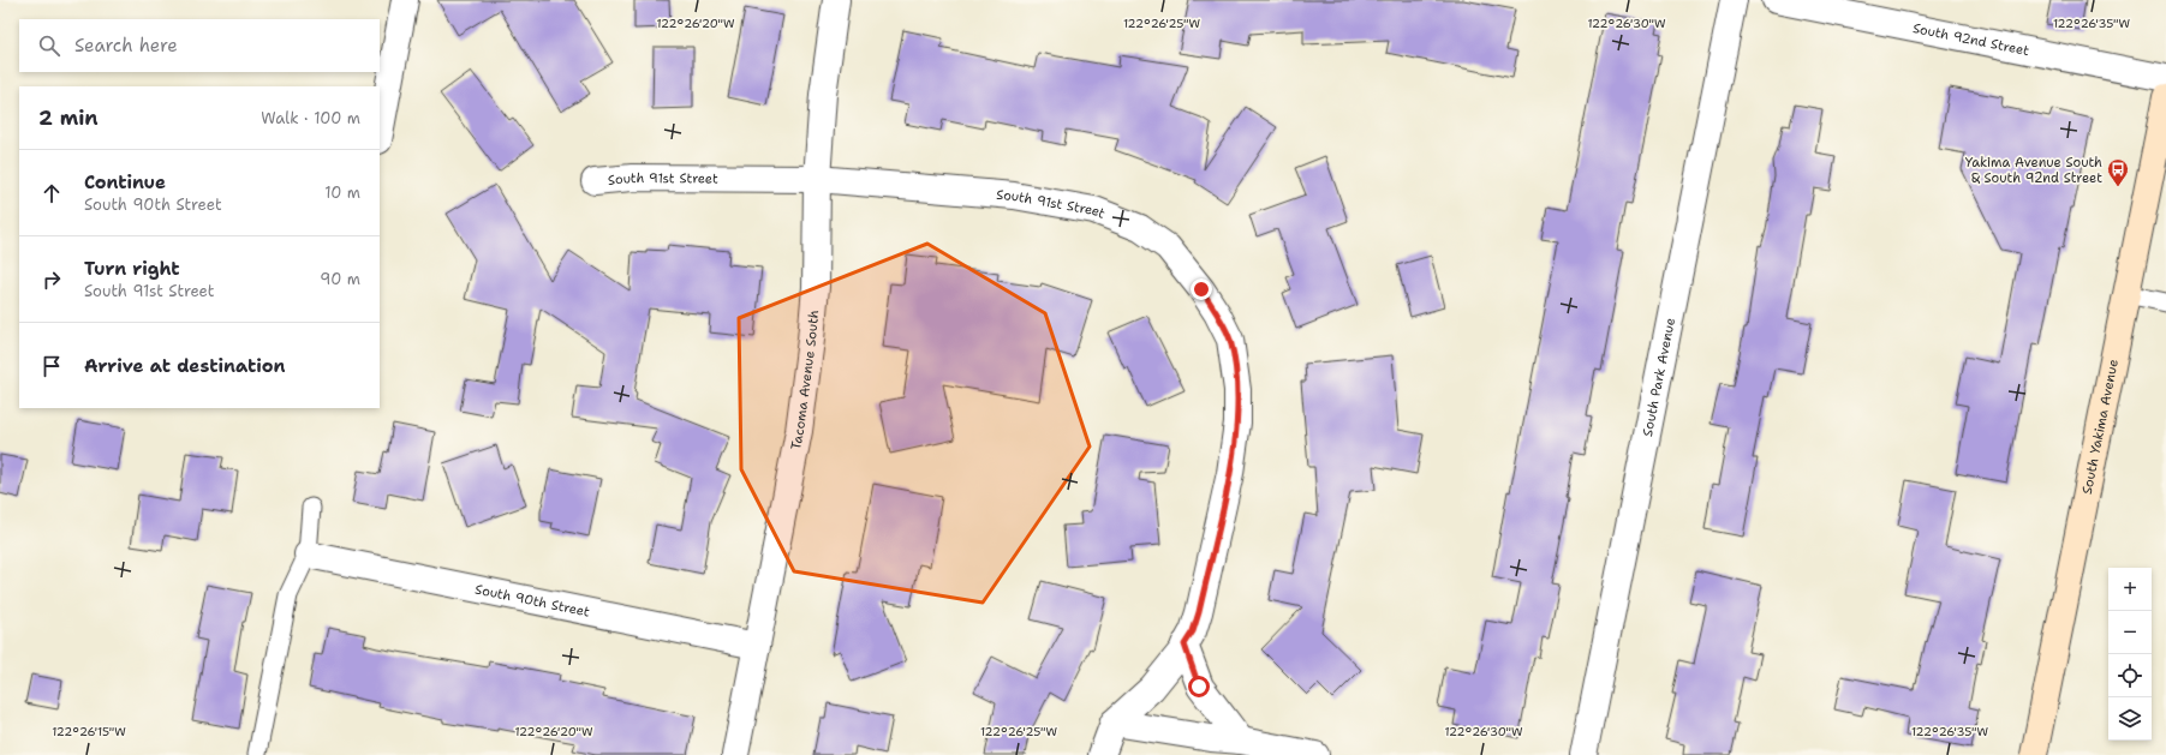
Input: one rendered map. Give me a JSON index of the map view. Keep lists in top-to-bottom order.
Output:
{
  "streets": {
    "main road": ["South Yakima Avenue"],
    "street": [
      "South 92nd Street",
      "South 91st Street",
      "South Park Avenue",
      "Tacoma Avenue South",
      "South 90th Street"
    ]
  },
  "crossings": [
    ["South 91st Street", "Tacoma Avenue South"],
    ["Tacoma Avenue South", "South 90th Street"]
  ],
  "places": {
    "bus stop": ["Yakima Avenue South & South 92nd Street"]
  },
  "page": {
    "search": "Search here",
    "heading": ["2 min", "Walk · 100 m"],
    "list": [
      ["Continue", "South 90th Street", "10 m"],
      ["Turn right", "South 91st Street", "90 m"],
      "Arrive at destination"
    ],
    "map_buttons": ["+", "−"]
  },
  "coordinates": [
    "122°26'20\"W",
    "122°26'25\"W",
    "122°26'30\"W",
    "122°26'35\"W",
    "122°26'15\"W"
  ]
}
